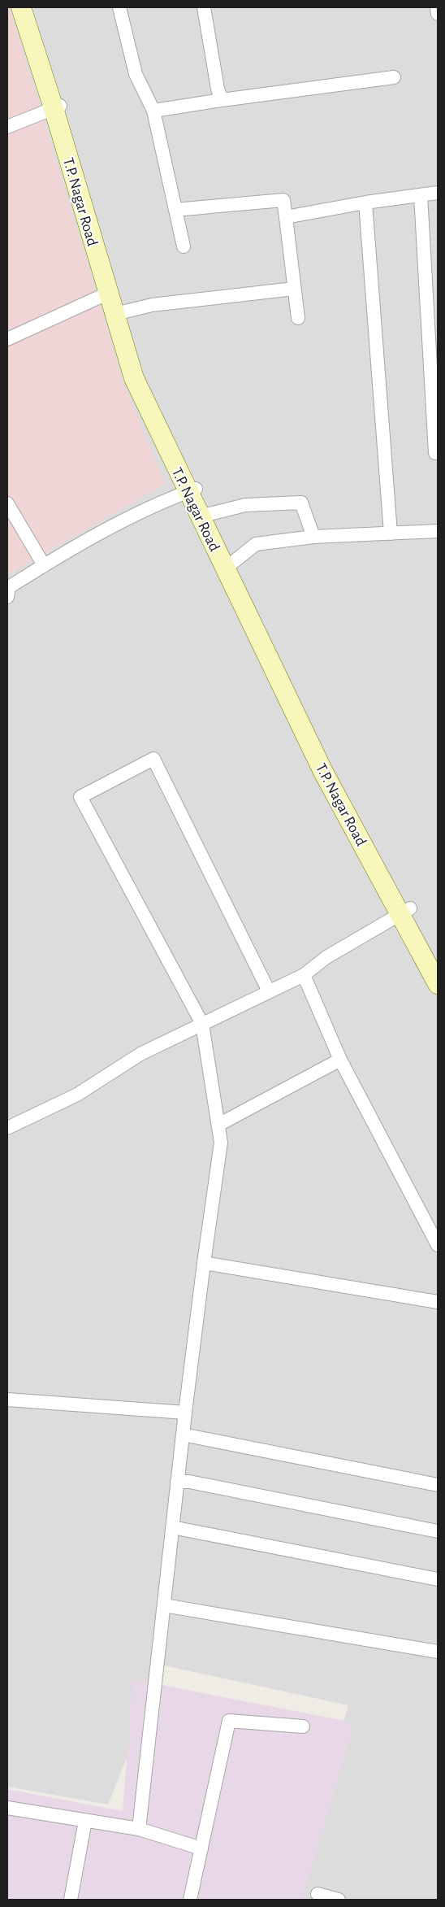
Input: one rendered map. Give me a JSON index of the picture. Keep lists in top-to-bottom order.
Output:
{
  "streets": {
    "main road": ["T.P. Nagar Road"]
  }
}
